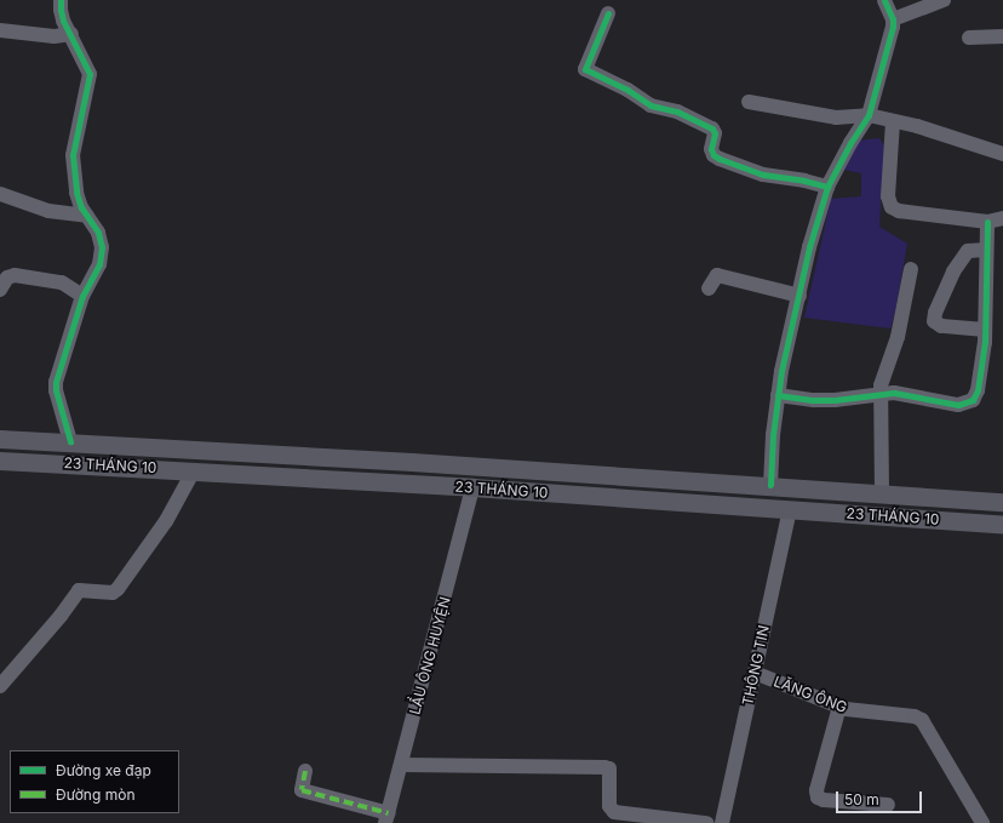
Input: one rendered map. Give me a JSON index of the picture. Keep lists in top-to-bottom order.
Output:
{
  "streets": {
    "main road": ["23 THÁNG 10"],
    "street": ["LẦU ÔNG HUYỆN", "THÔNG TIN", "LĂNG ÔNG"]
  },
  "crossings": [
    ["23 THÁNG 10", "LẦU ÔNG HUYỆN"],
    ["23 THÁNG 10", "THÔNG TIN"],
    ["THÔNG TIN", "LĂNG ÔNG"]
  ],
  "legend": ["Đường xe đạp", "Đường mòn"],
  "scale_bar": "50 m"
}
